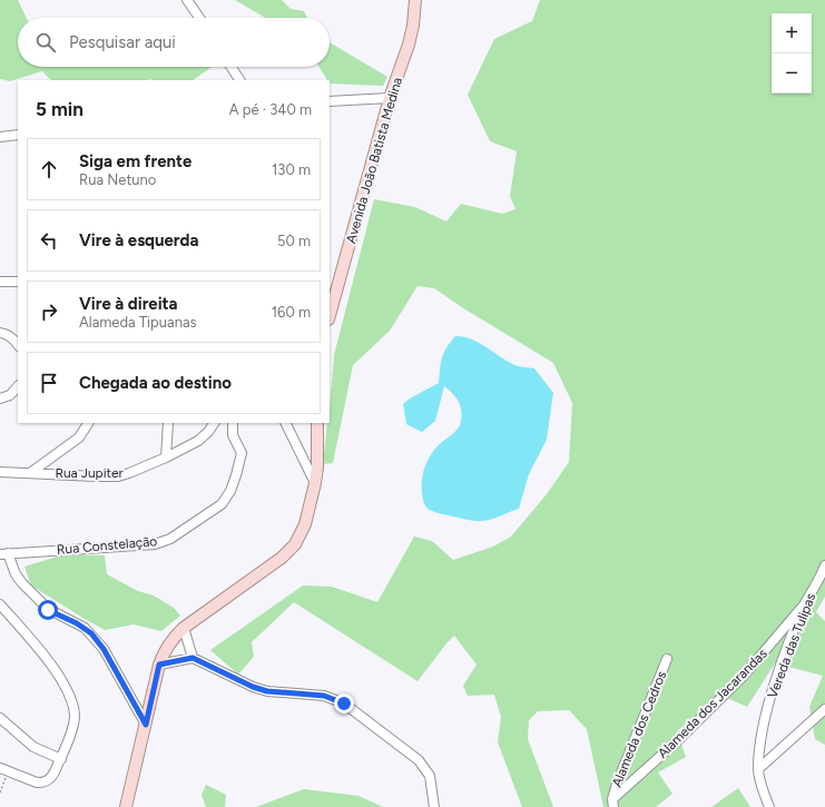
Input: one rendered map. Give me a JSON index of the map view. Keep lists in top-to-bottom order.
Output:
{
  "streets": {
    "main road": ["Avenida João Batista Medina"],
    "street": [
      "Rua Jupiter",
      "Rua Constelação",
      "Vereda das Tulipas",
      "Alameda dos Jacarandas",
      "Alameda dos Cedros"
    ]
  },
  "crossings": [
    ["Vereda das Tulipas", "Alameda dos Jacarandas"],
    ["Alameda dos Jacarandas", "Alameda dos Cedros"]
  ],
  "page": {
    "map_buttons": ["+", "−"],
    "search": "Pesquisar aqui",
    "heading": ["5 min", "A pé · 340 m"],
    "list": [
      ["Siga em frente", "Rua Netuno", "130 m"],
      ["Vire à esquerda", "50 m"],
      ["Vire à direita", "Alameda Tipuanas", "160 m"],
      "Chegada ao destino"
    ]
  }
}
